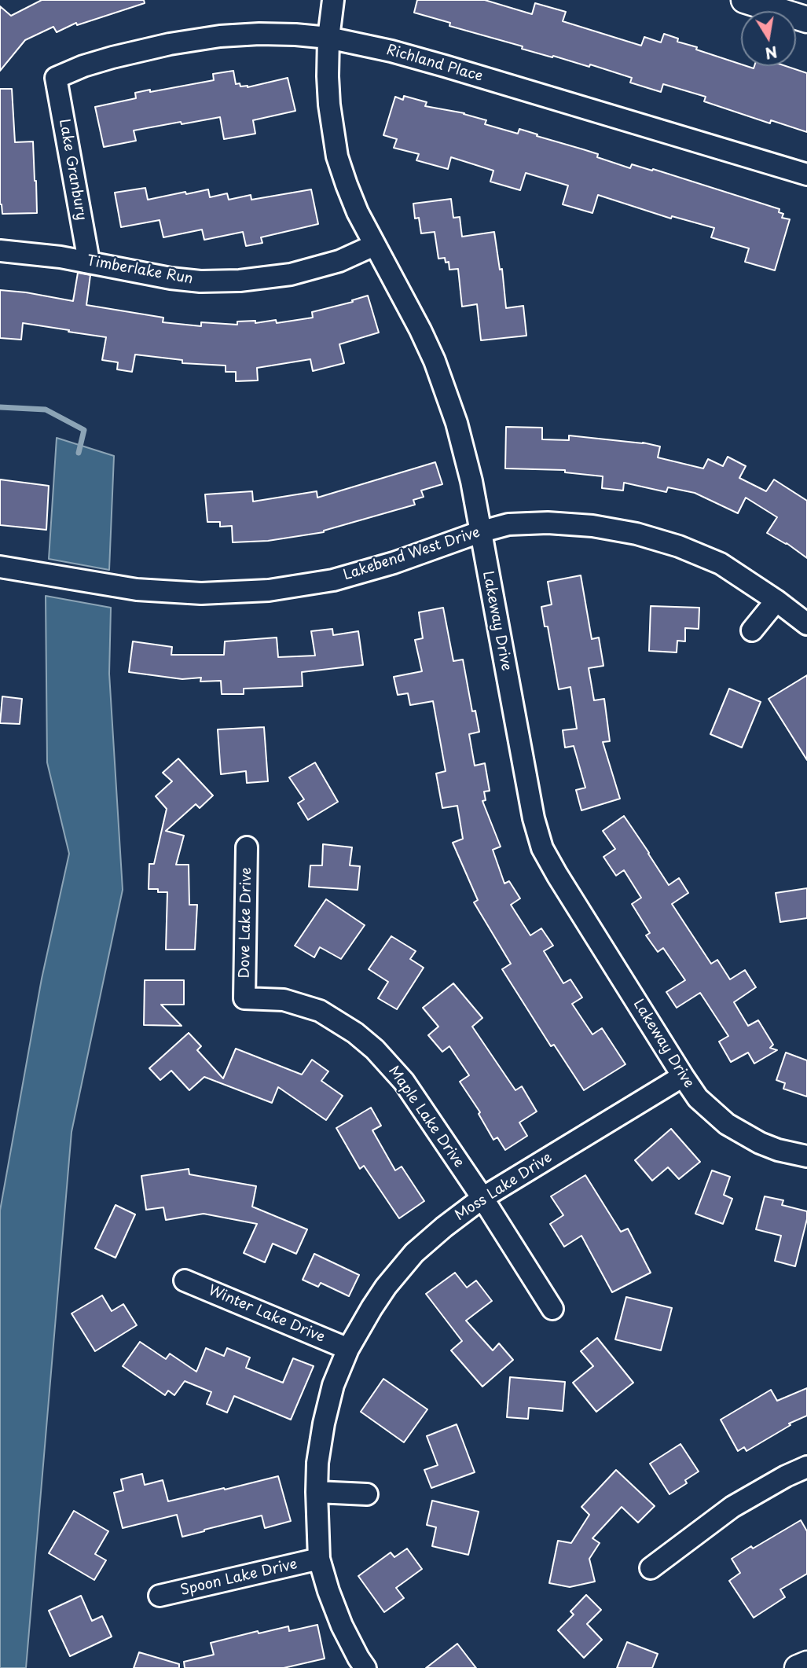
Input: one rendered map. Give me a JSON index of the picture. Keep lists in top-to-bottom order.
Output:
{
  "streets": {
    "street": [
      "Richland Place",
      "Lake Granbury",
      "Timberlake Run",
      "Lakebend West Drive",
      "Lakeway Drive",
      "Dove Lake Drive",
      "Maple Lake Drive",
      "Moss Lake Drive",
      "Winter Lake Drive",
      "Spoon Lake Drive"
    ]
  },
  "crossings": [
    ["Richland Place", "Lake Granbury"],
    ["Richland Place", "Lakeway Drive"],
    ["Lake Granbury", "Timberlake Run"],
    ["Timberlake Run", "Lakeway Drive"],
    ["Lakebend West Drive", "Lakeway Drive"],
    ["Lakeway Drive", "Moss Lake Drive"],
    ["Dove Lake Drive", "Maple Lake Drive"],
    ["Maple Lake Drive", "Moss Lake Drive"],
    ["Moss Lake Drive", "Winter Lake Drive"],
    ["Moss Lake Drive", "Spoon Lake Drive"]
  ],
  "north": "bottom"
}
